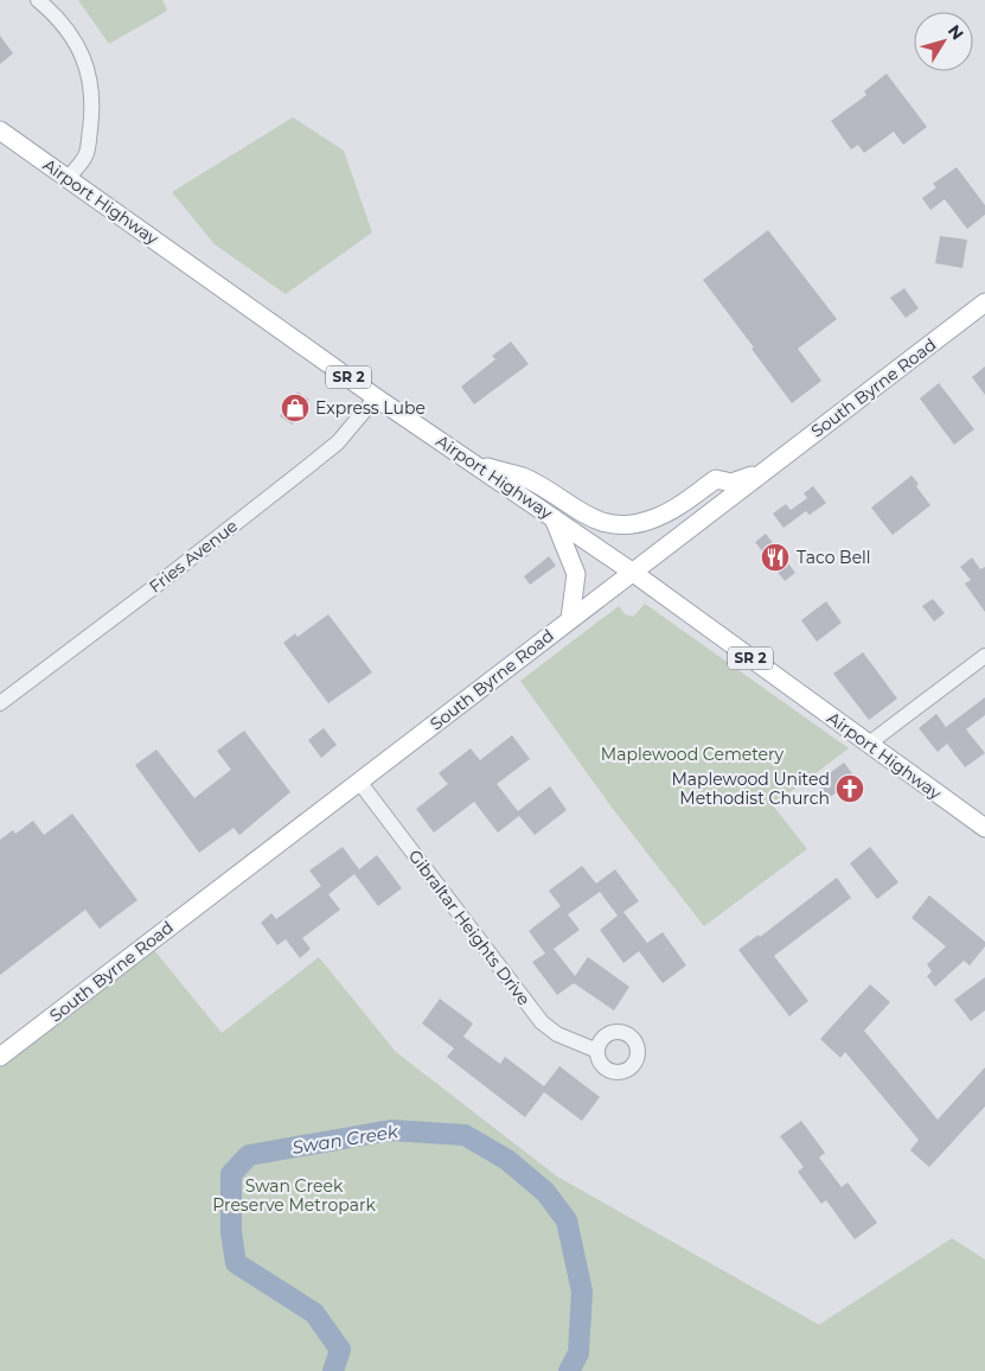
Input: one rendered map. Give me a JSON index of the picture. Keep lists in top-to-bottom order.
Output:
{
  "streets": {
    "main road": ["Airport Highway", "SR 2", "South Byrne Road"],
    "street": ["Fries Avenue", "Gibraltar Heights Drive"]
  },
  "crossings": [
    ["Airport Highway", "South Byrne Road"],
    ["Airport Highway", "Fries Avenue"],
    ["South Byrne Road", "Gibraltar Heights Drive"]
  ],
  "water": ["Swan Creek"],
  "parks": ["Maplewood Cemetery", "Swan Creek Preserve Metropark"],
  "places": {
    "shop": ["Express Lube"],
    "restaurant": ["Taco Bell"],
    "church": ["Maplewood United Methodist Church"]
  },
  "north": "top right"
}
